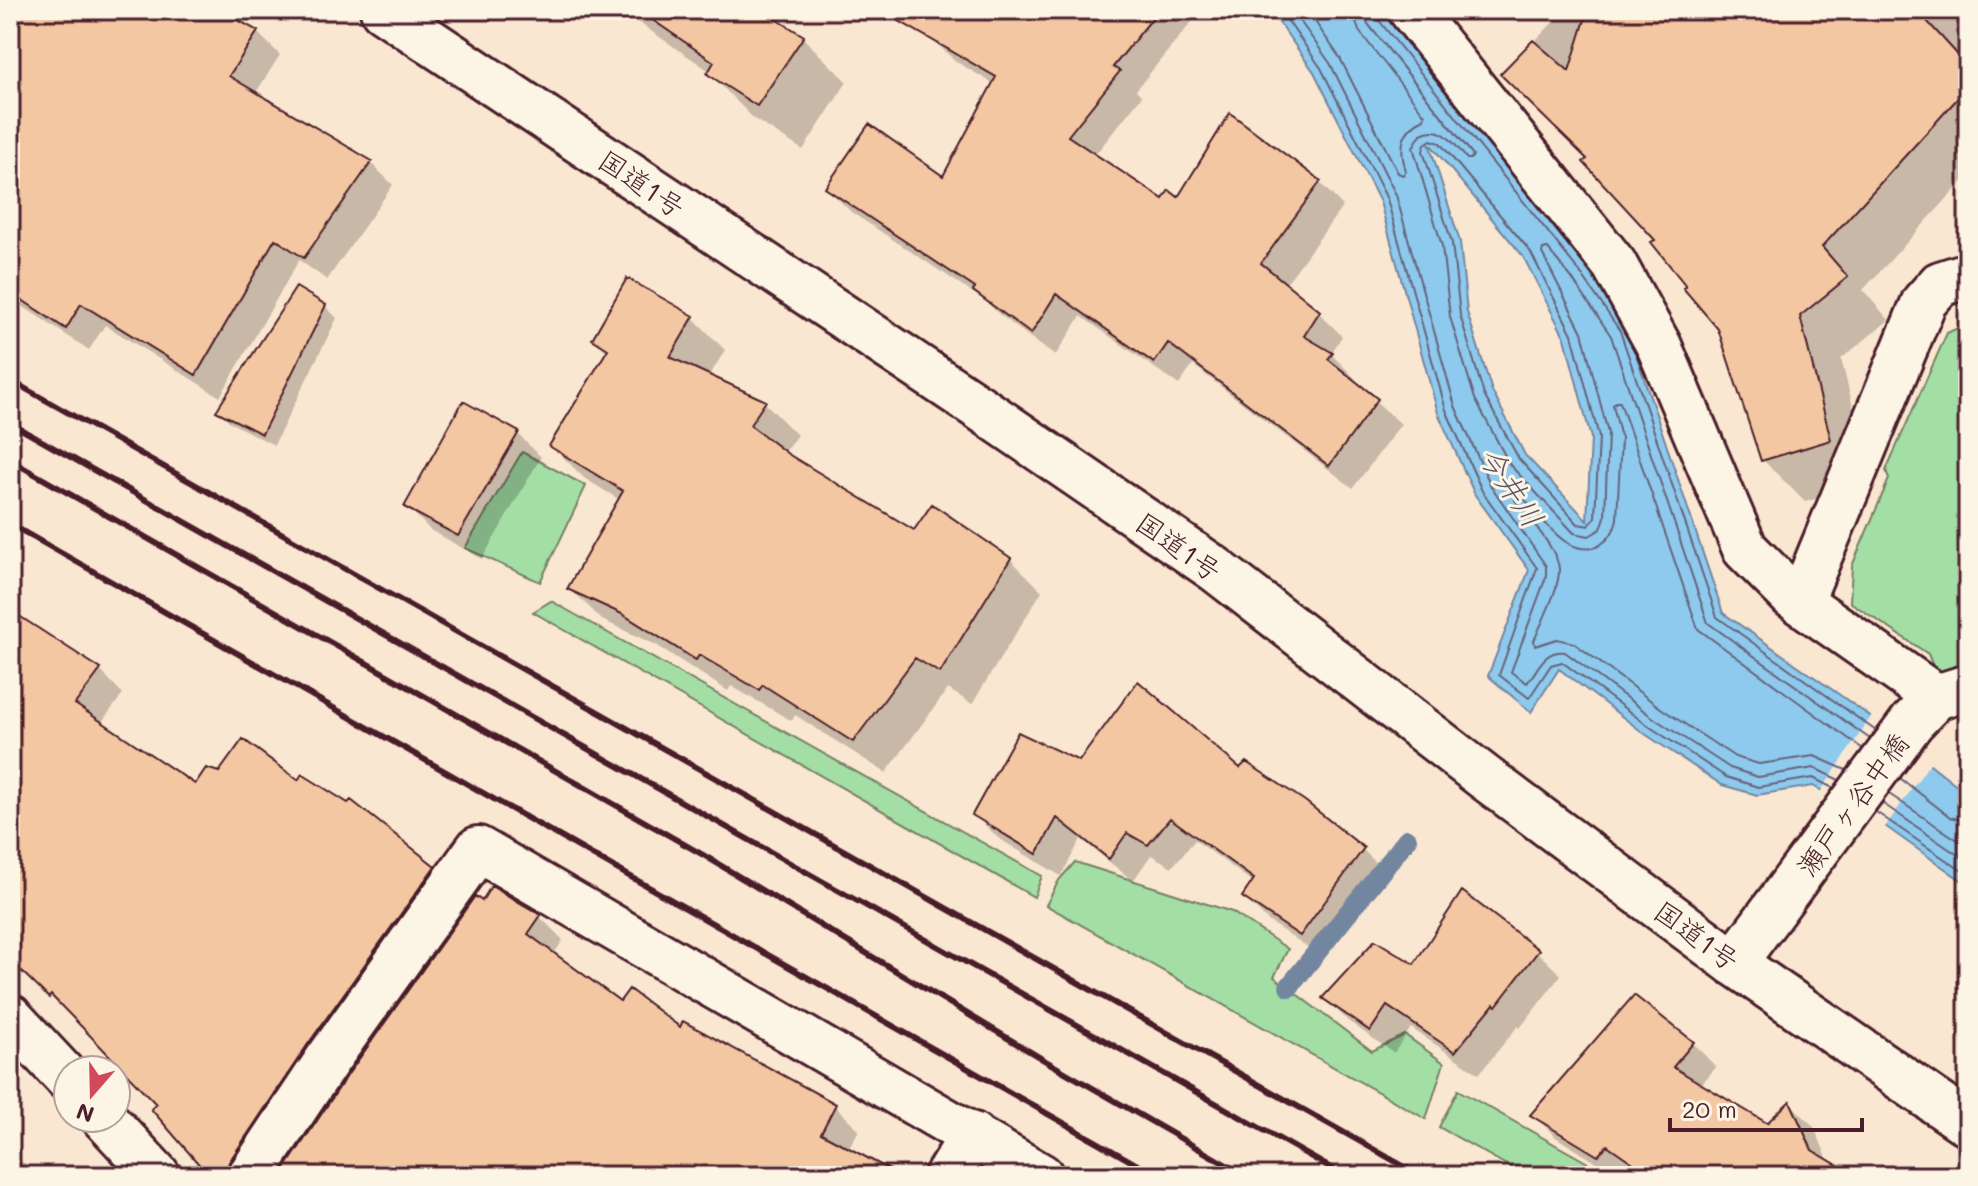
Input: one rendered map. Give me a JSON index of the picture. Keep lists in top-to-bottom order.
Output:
{
  "streets": {
    "main road": ["国道1号", "瀬戸ヶ谷中橋"]
  },
  "crossings": [
    ["国道1号", "瀬戸ヶ谷中橋"]
  ],
  "water": ["今井川"],
  "scale_bar": "20 m",
  "north": "bottom"
}
